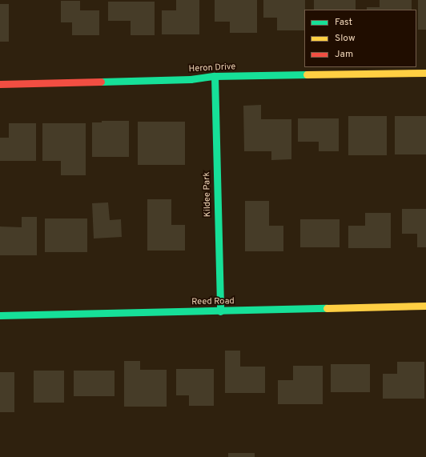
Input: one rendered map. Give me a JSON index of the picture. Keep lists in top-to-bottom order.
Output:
{
  "streets": {
    "street": ["Heron Drive", "Kildee Park", "Reed Road"]
  },
  "crossings": [
    ["Heron Drive", "Kildee Park"],
    ["Kildee Park", "Reed Road"]
  ],
  "legend": ["Fast", "Slow", "Jam"]
}
